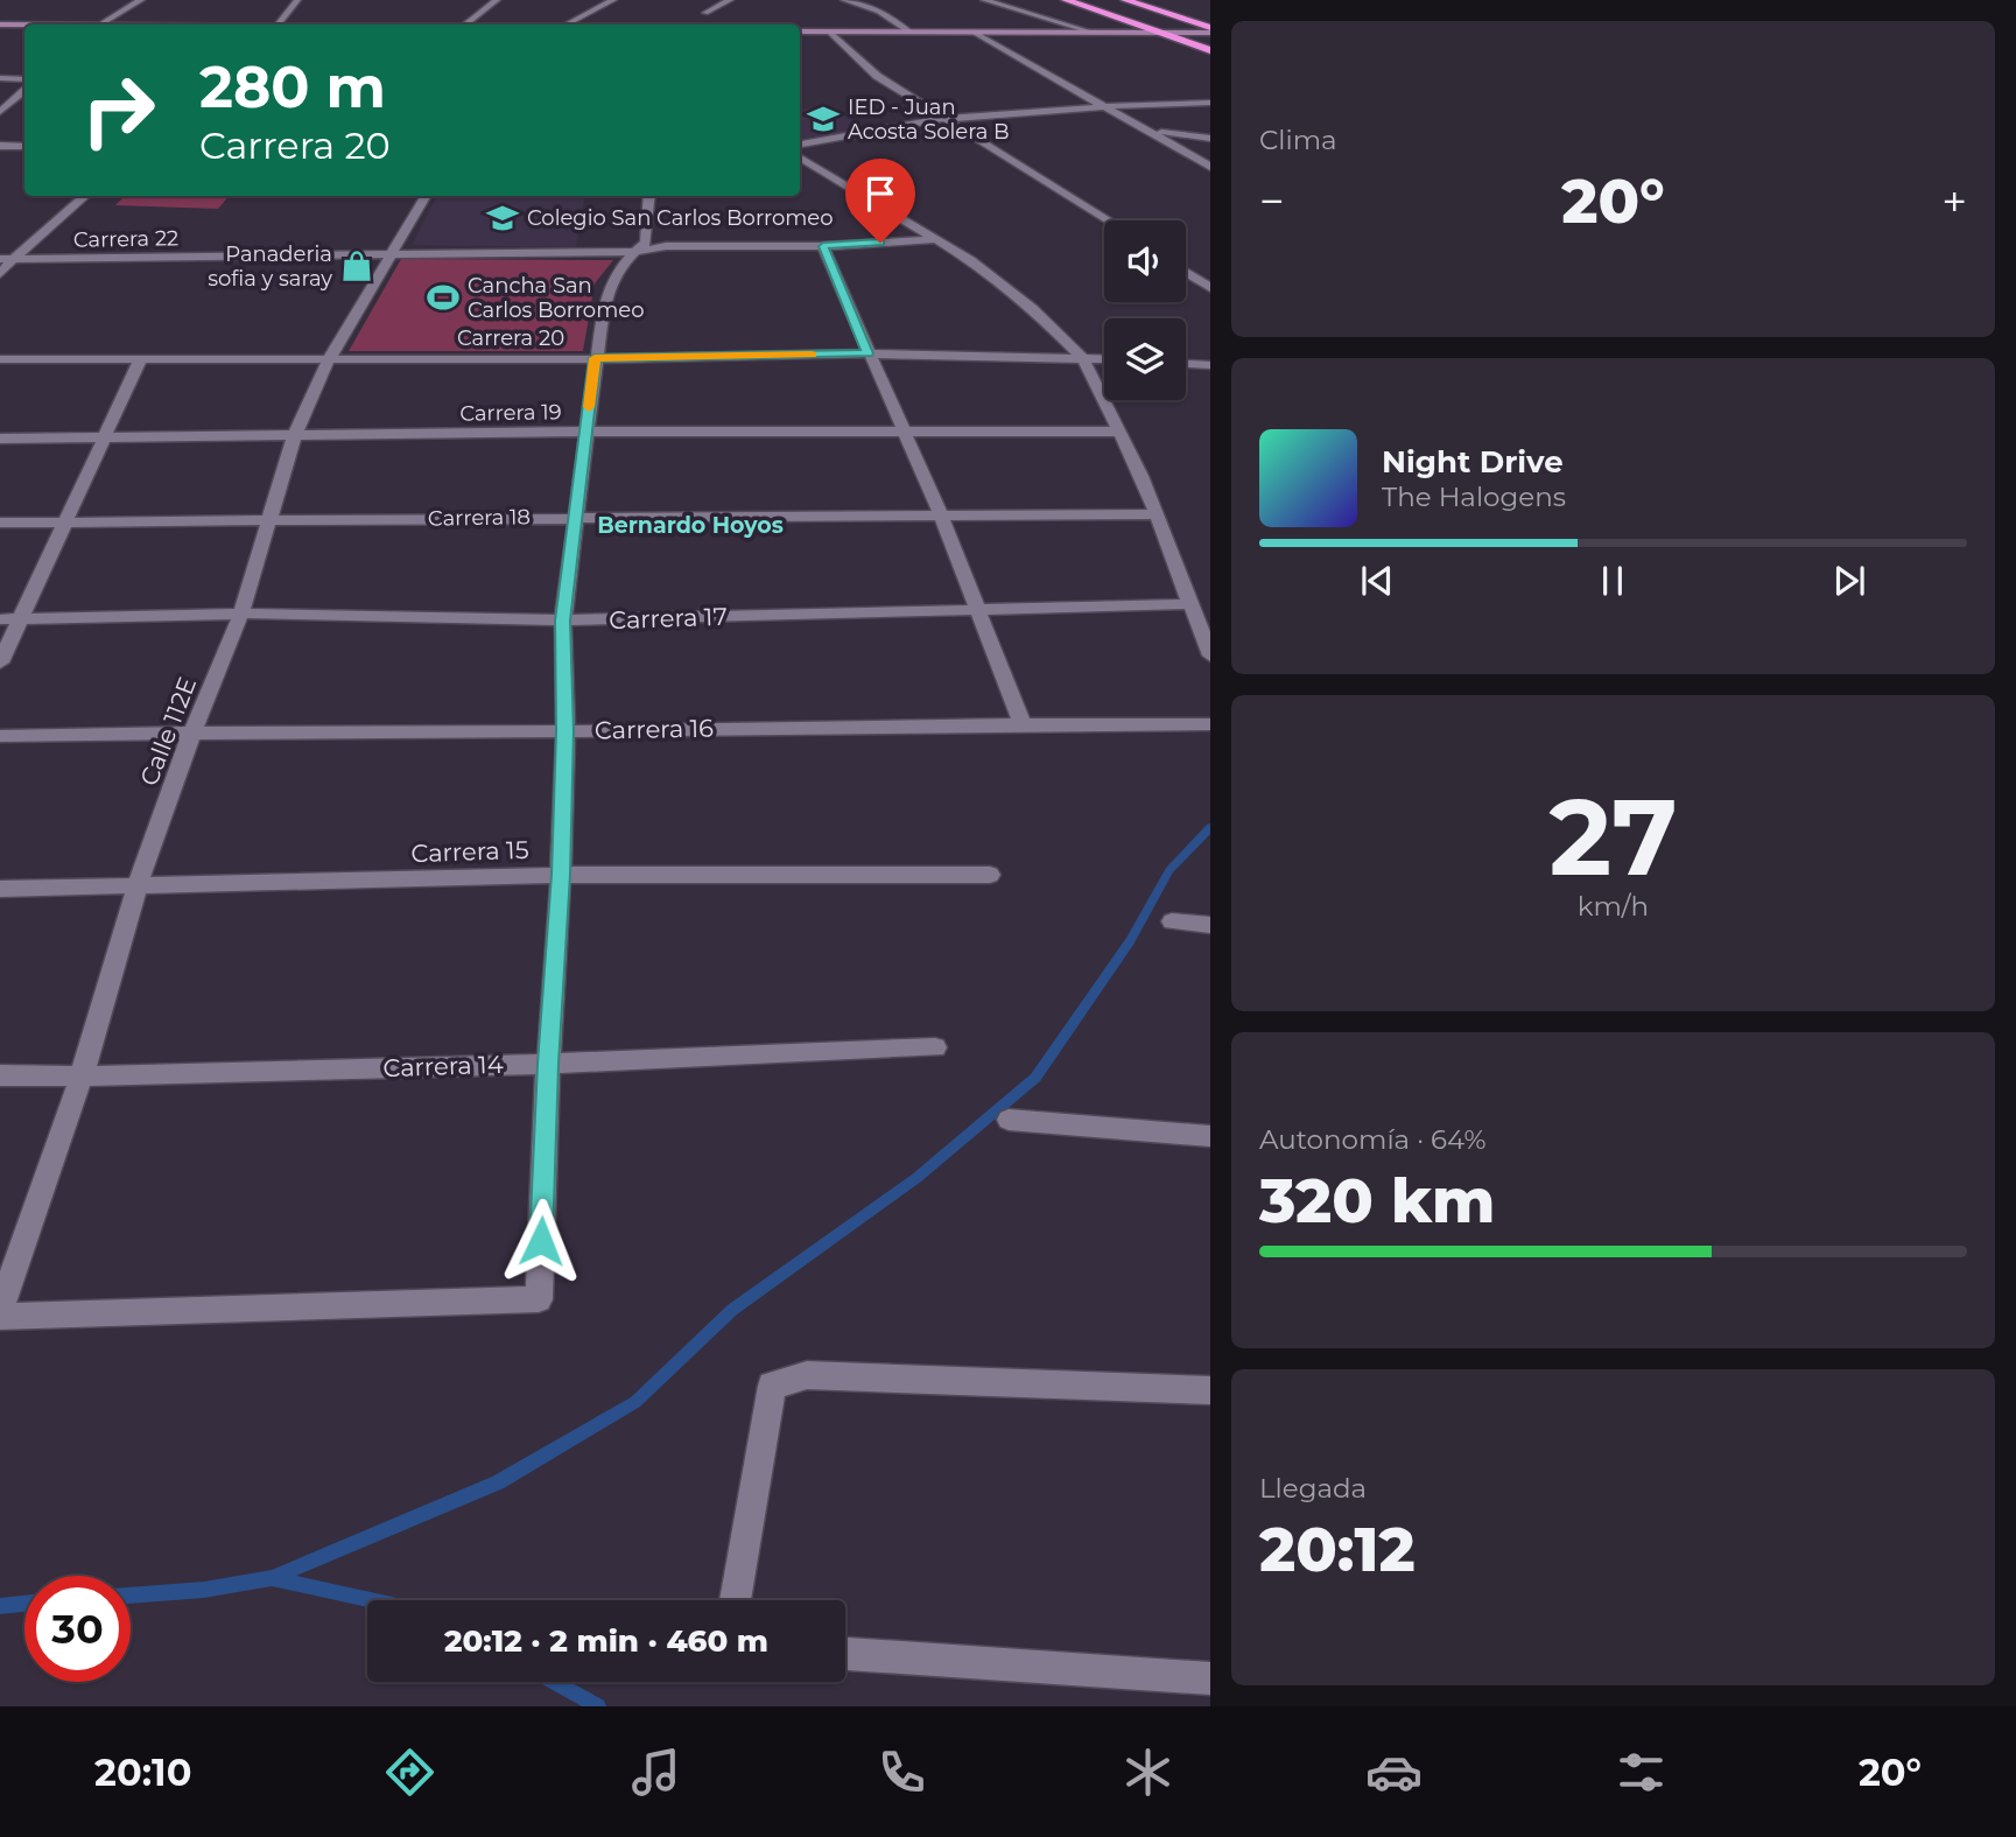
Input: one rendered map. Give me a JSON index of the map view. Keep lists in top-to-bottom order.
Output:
{
  "streets": {
    "street": [
      "Carrera 22",
      "Carrera 20",
      "Carrera 19",
      "Carrera 18",
      "Carrera 17",
      "Carrera 16",
      "Calle 112E",
      "Carrera 15",
      "Carrera 14"
    ]
  },
  "crossings": [
    ["Carrera 22", "Calle 112E"],
    ["Carrera 20", "Calle 112E"],
    ["Carrera 19", "Calle 112E"],
    ["Carrera 18", "Calle 112E"],
    ["Carrera 17", "Calle 112E"],
    ["Carrera 16", "Calle 112E"],
    ["Calle 112E", "Carrera 15"],
    ["Calle 112E", "Carrera 14"]
  ],
  "districts": ["Bernardo Hoyos"],
  "places": {
    "school or university": ["IED - Juan Acosta Solera B", "Colegio San Carlos Borromeo"],
    "shop": ["Panaderia sofia y saray"],
    "sports": ["Cancha San Carlos Borromeo"]
  },
  "page": {
    "tile": [
      "Clima",
      ["27", "km/h"],
      ["Autonomía · 64%", "320 km"],
      ["Llegada", "20:12"]
    ],
    "turn": ["280 m", "Carrera 20"],
    "heat": ["−", "20°", "+"],
    "song": ["Night Drive", "The Halogens"],
    "limit": "30",
    "trip": "20:12 · 2 min · 460 m",
    "tabs": ["20:10", "20°"]
  }
}
